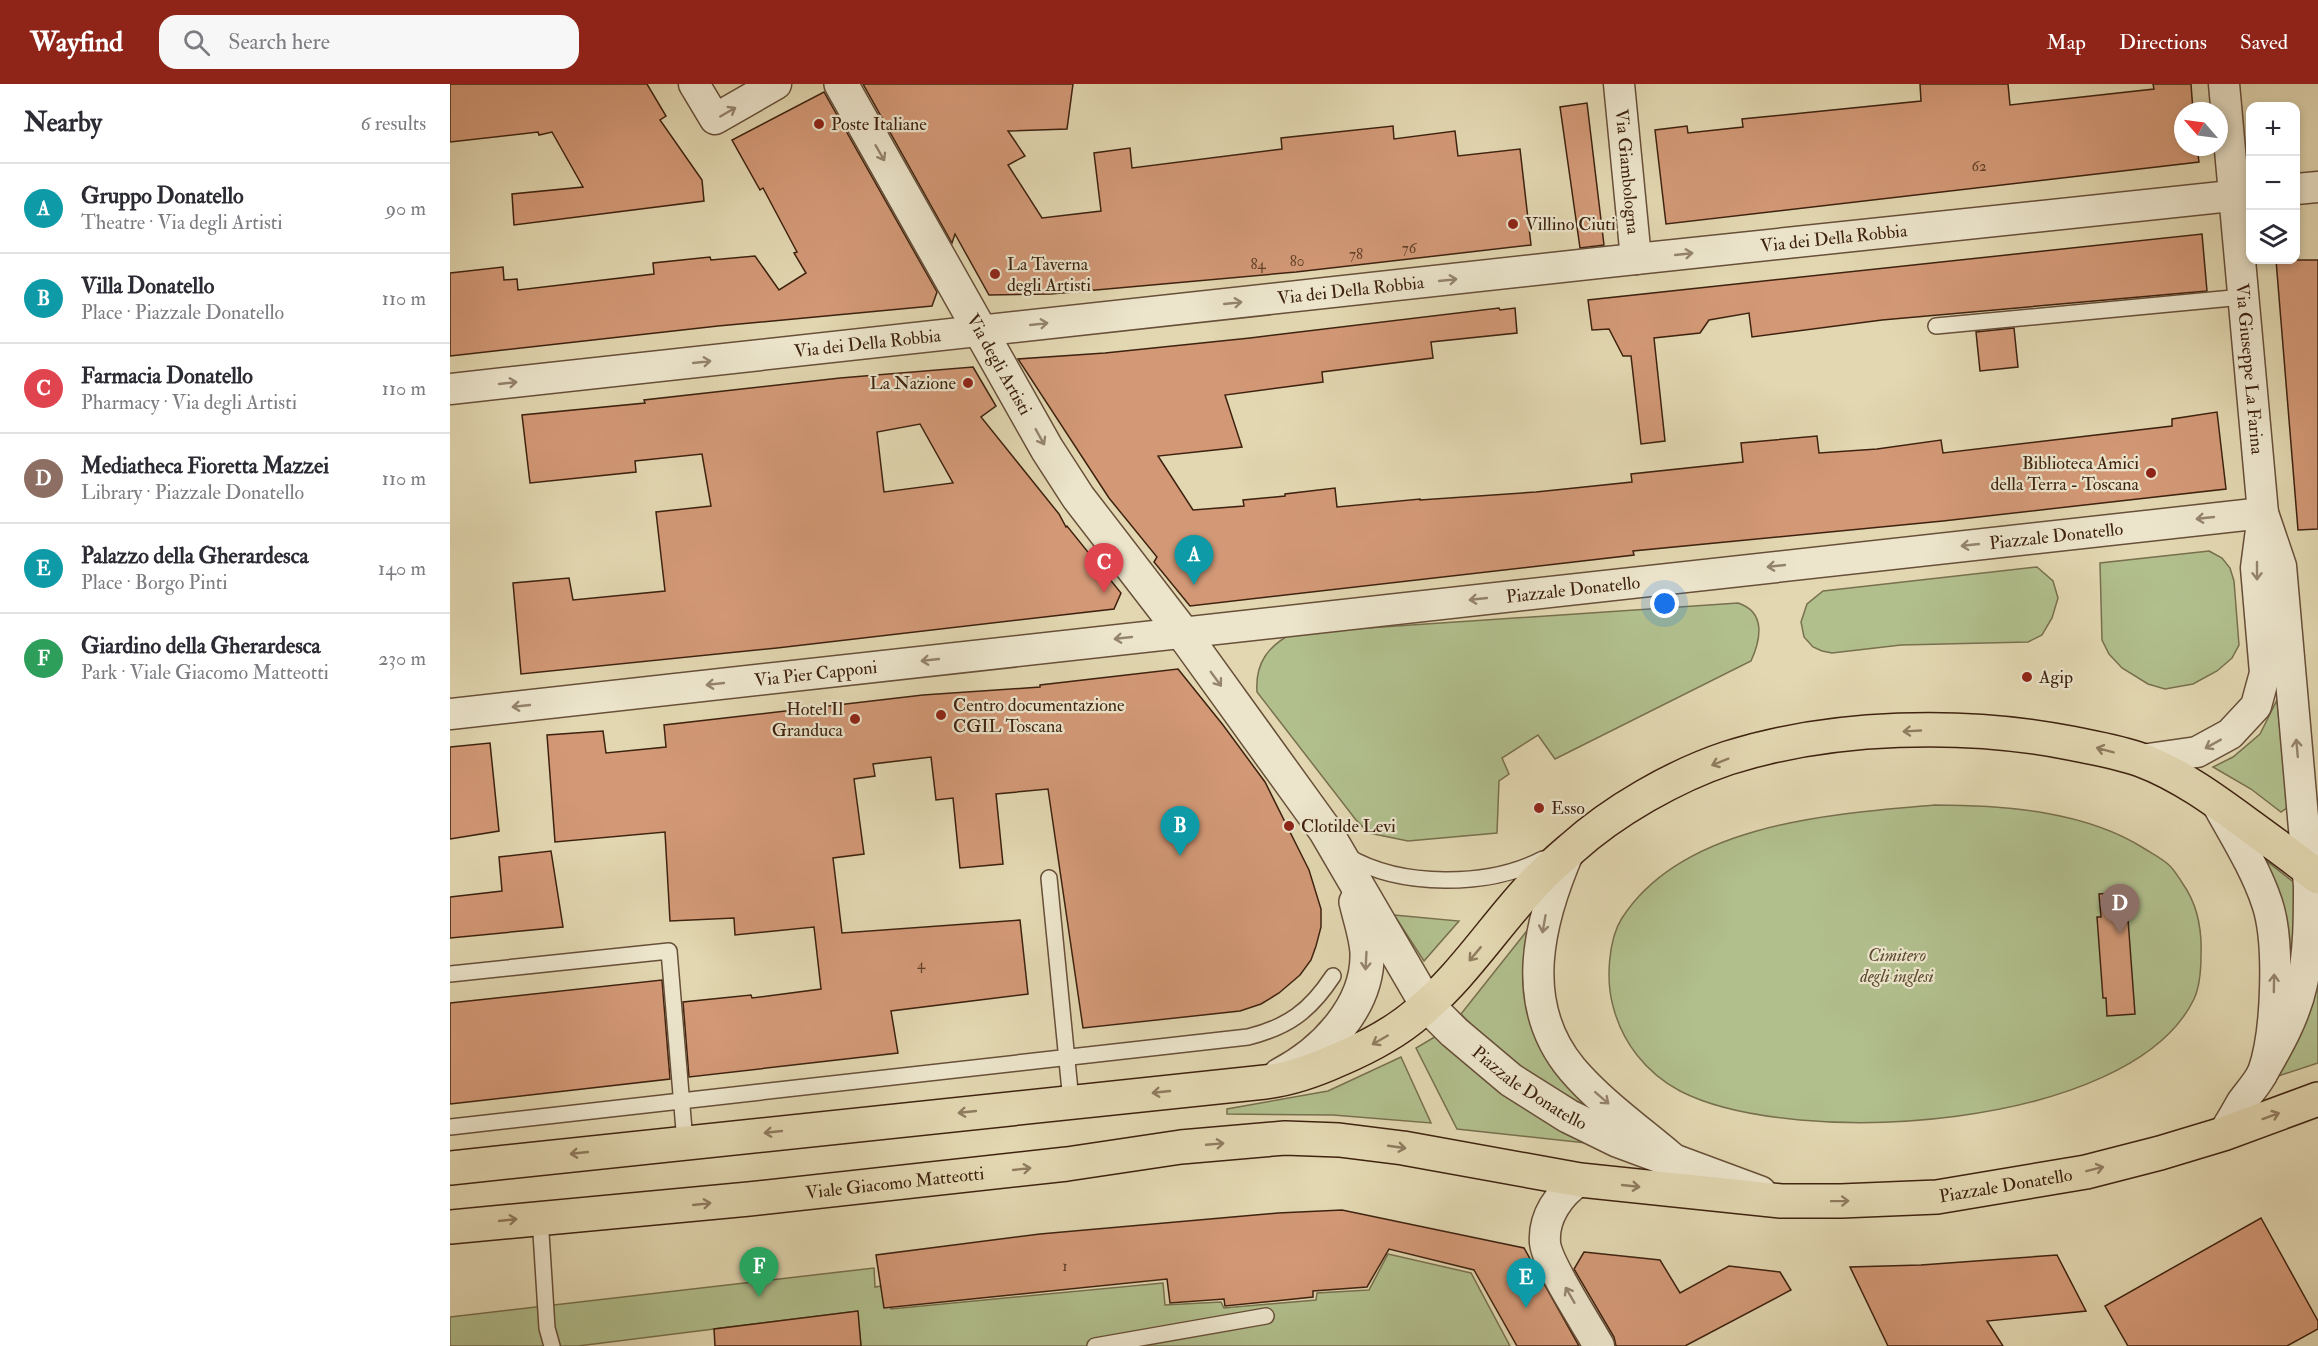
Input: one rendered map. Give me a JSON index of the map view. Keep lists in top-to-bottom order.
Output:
{
  "streets": {
    "main road": ["Piazzale Donatello", "Viale Giacomo Matteotti"],
    "street": [
      "Via Giambologna",
      "Via dei Della Robbia",
      "Via degli Artisti",
      "Via Giuseppe La Farina",
      "Via Pier Capponi"
    ]
  },
  "crossings": [
    ["Via Giambologna", "Via dei Della Robbia"],
    ["Via dei Della Robbia", "Via degli Artisti"],
    ["Via dei Della Robbia", "Via Giuseppe La Farina"],
    ["Via degli Artisti", "Piazzale Donatello"],
    ["Via degli Artisti", "Via Pier Capponi"],
    ["Via Giuseppe La Farina", "Piazzale Donatello"],
    ["Piazzale Donatello", "Via Pier Capponi"],
    ["Piazzale Donatello", "Viale Giacomo Matteotti"]
  ],
  "one_way": ["Via dei Della Robbia", "Via degli Artisti", "Via Pier Capponi"],
  "parks": ["Cimitero degli inglesi"],
  "places": [
    "Poste Italiane",
    "Villino Ciuti",
    "La Taverna degli Artisti",
    "La Nazione",
    "Biblioteca Amici della Terra - Toscana",
    "Agip",
    "Centro documentazione CGIL Toscana",
    "Hotel Il Granduca",
    "Esso",
    "Clotilde Levi"
  ],
  "house_numbers": [
    "62",
    "76",
    "78",
    "80",
    "84",
    "4",
    "1"
  ],
  "north": "top left",
  "page": {
    "header": "Wayfind",
    "search": "Search here",
    "nav": ["Map", "Directions", "Saved"],
    "heading": ["Nearby", "6 results"],
    "map_buttons": ["+", "−"],
    "list": [
      {
        "mark": "A",
        "name": "Gruppo Donatello",
        "note": "Theatre · Via degli Artisti",
        "value": "90 m"
      },
      {
        "mark": "B",
        "name": "Villa Donatello",
        "note": "Place · Piazzale Donatello",
        "value": "110 m"
      },
      {
        "mark": "C",
        "name": "Farmacia Donatello",
        "note": "Pharmacy · Via degli Artisti",
        "value": "110 m"
      },
      {
        "mark": "D",
        "name": "Mediatheca Fioretta Mazzei",
        "note": "Library · Piazzale Donatello",
        "value": "110 m"
      },
      {
        "mark": "E",
        "name": "Palazzo della Gherardesca",
        "note": "Place · Borgo Pinti",
        "value": "140 m"
      },
      {
        "mark": "F",
        "name": "Giardino della Gherardesca",
        "note": "Park · Viale Giacomo Matteotti",
        "value": "230 m"
      }
    ],
    "pins": [
      "A",
      "C",
      "B",
      "D",
      "F",
      "E"
    ]
  }
}
